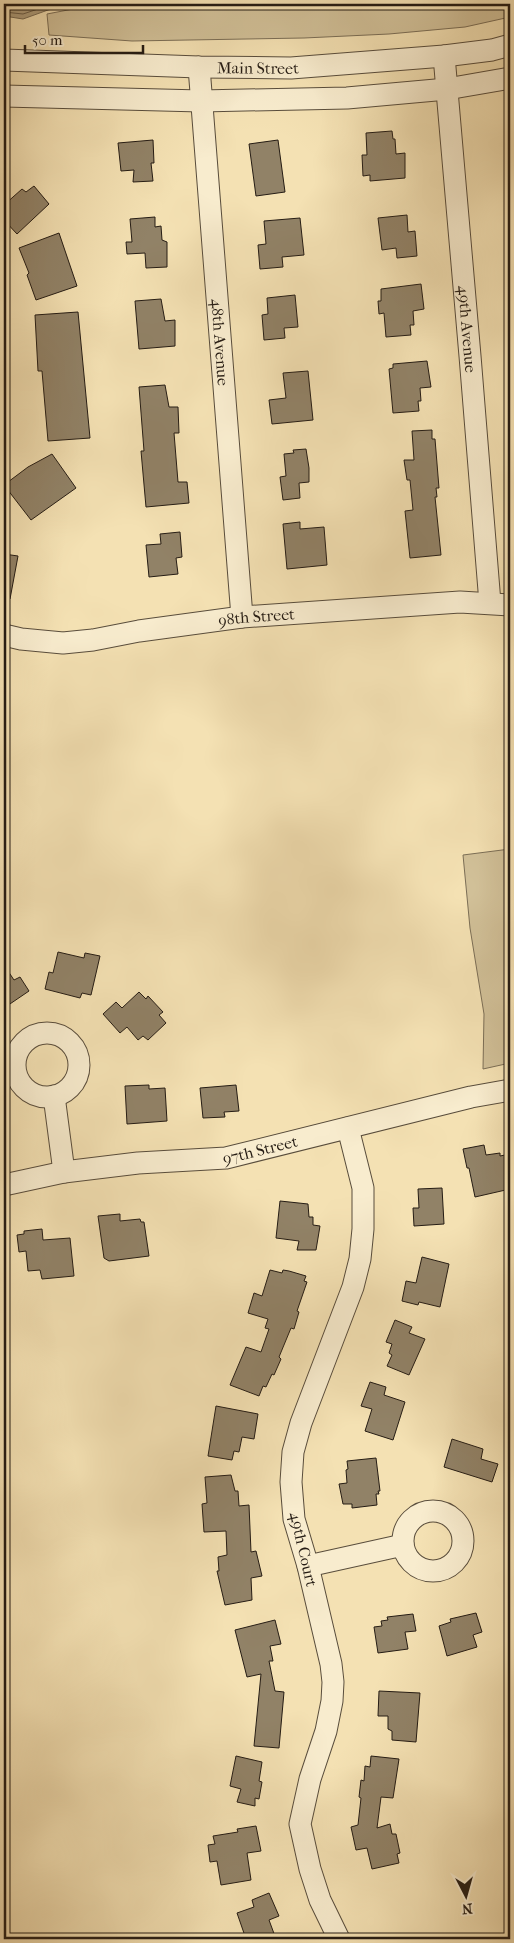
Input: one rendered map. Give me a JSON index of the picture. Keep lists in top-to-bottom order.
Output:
{
  "streets": {
    "street": [
      "Main Street",
      "49th Avenue",
      "48th Avenue",
      "98th Street",
      "97th Street",
      "49th Court"
    ]
  },
  "crossings": [
    ["Main Street", "49th Avenue"],
    ["Main Street", "48th Avenue"],
    ["49th Avenue", "98th Street"],
    ["48th Avenue", "98th Street"],
    ["97th Street", "49th Court"]
  ],
  "scale_bar": "50 m",
  "north": "bottom"
}
